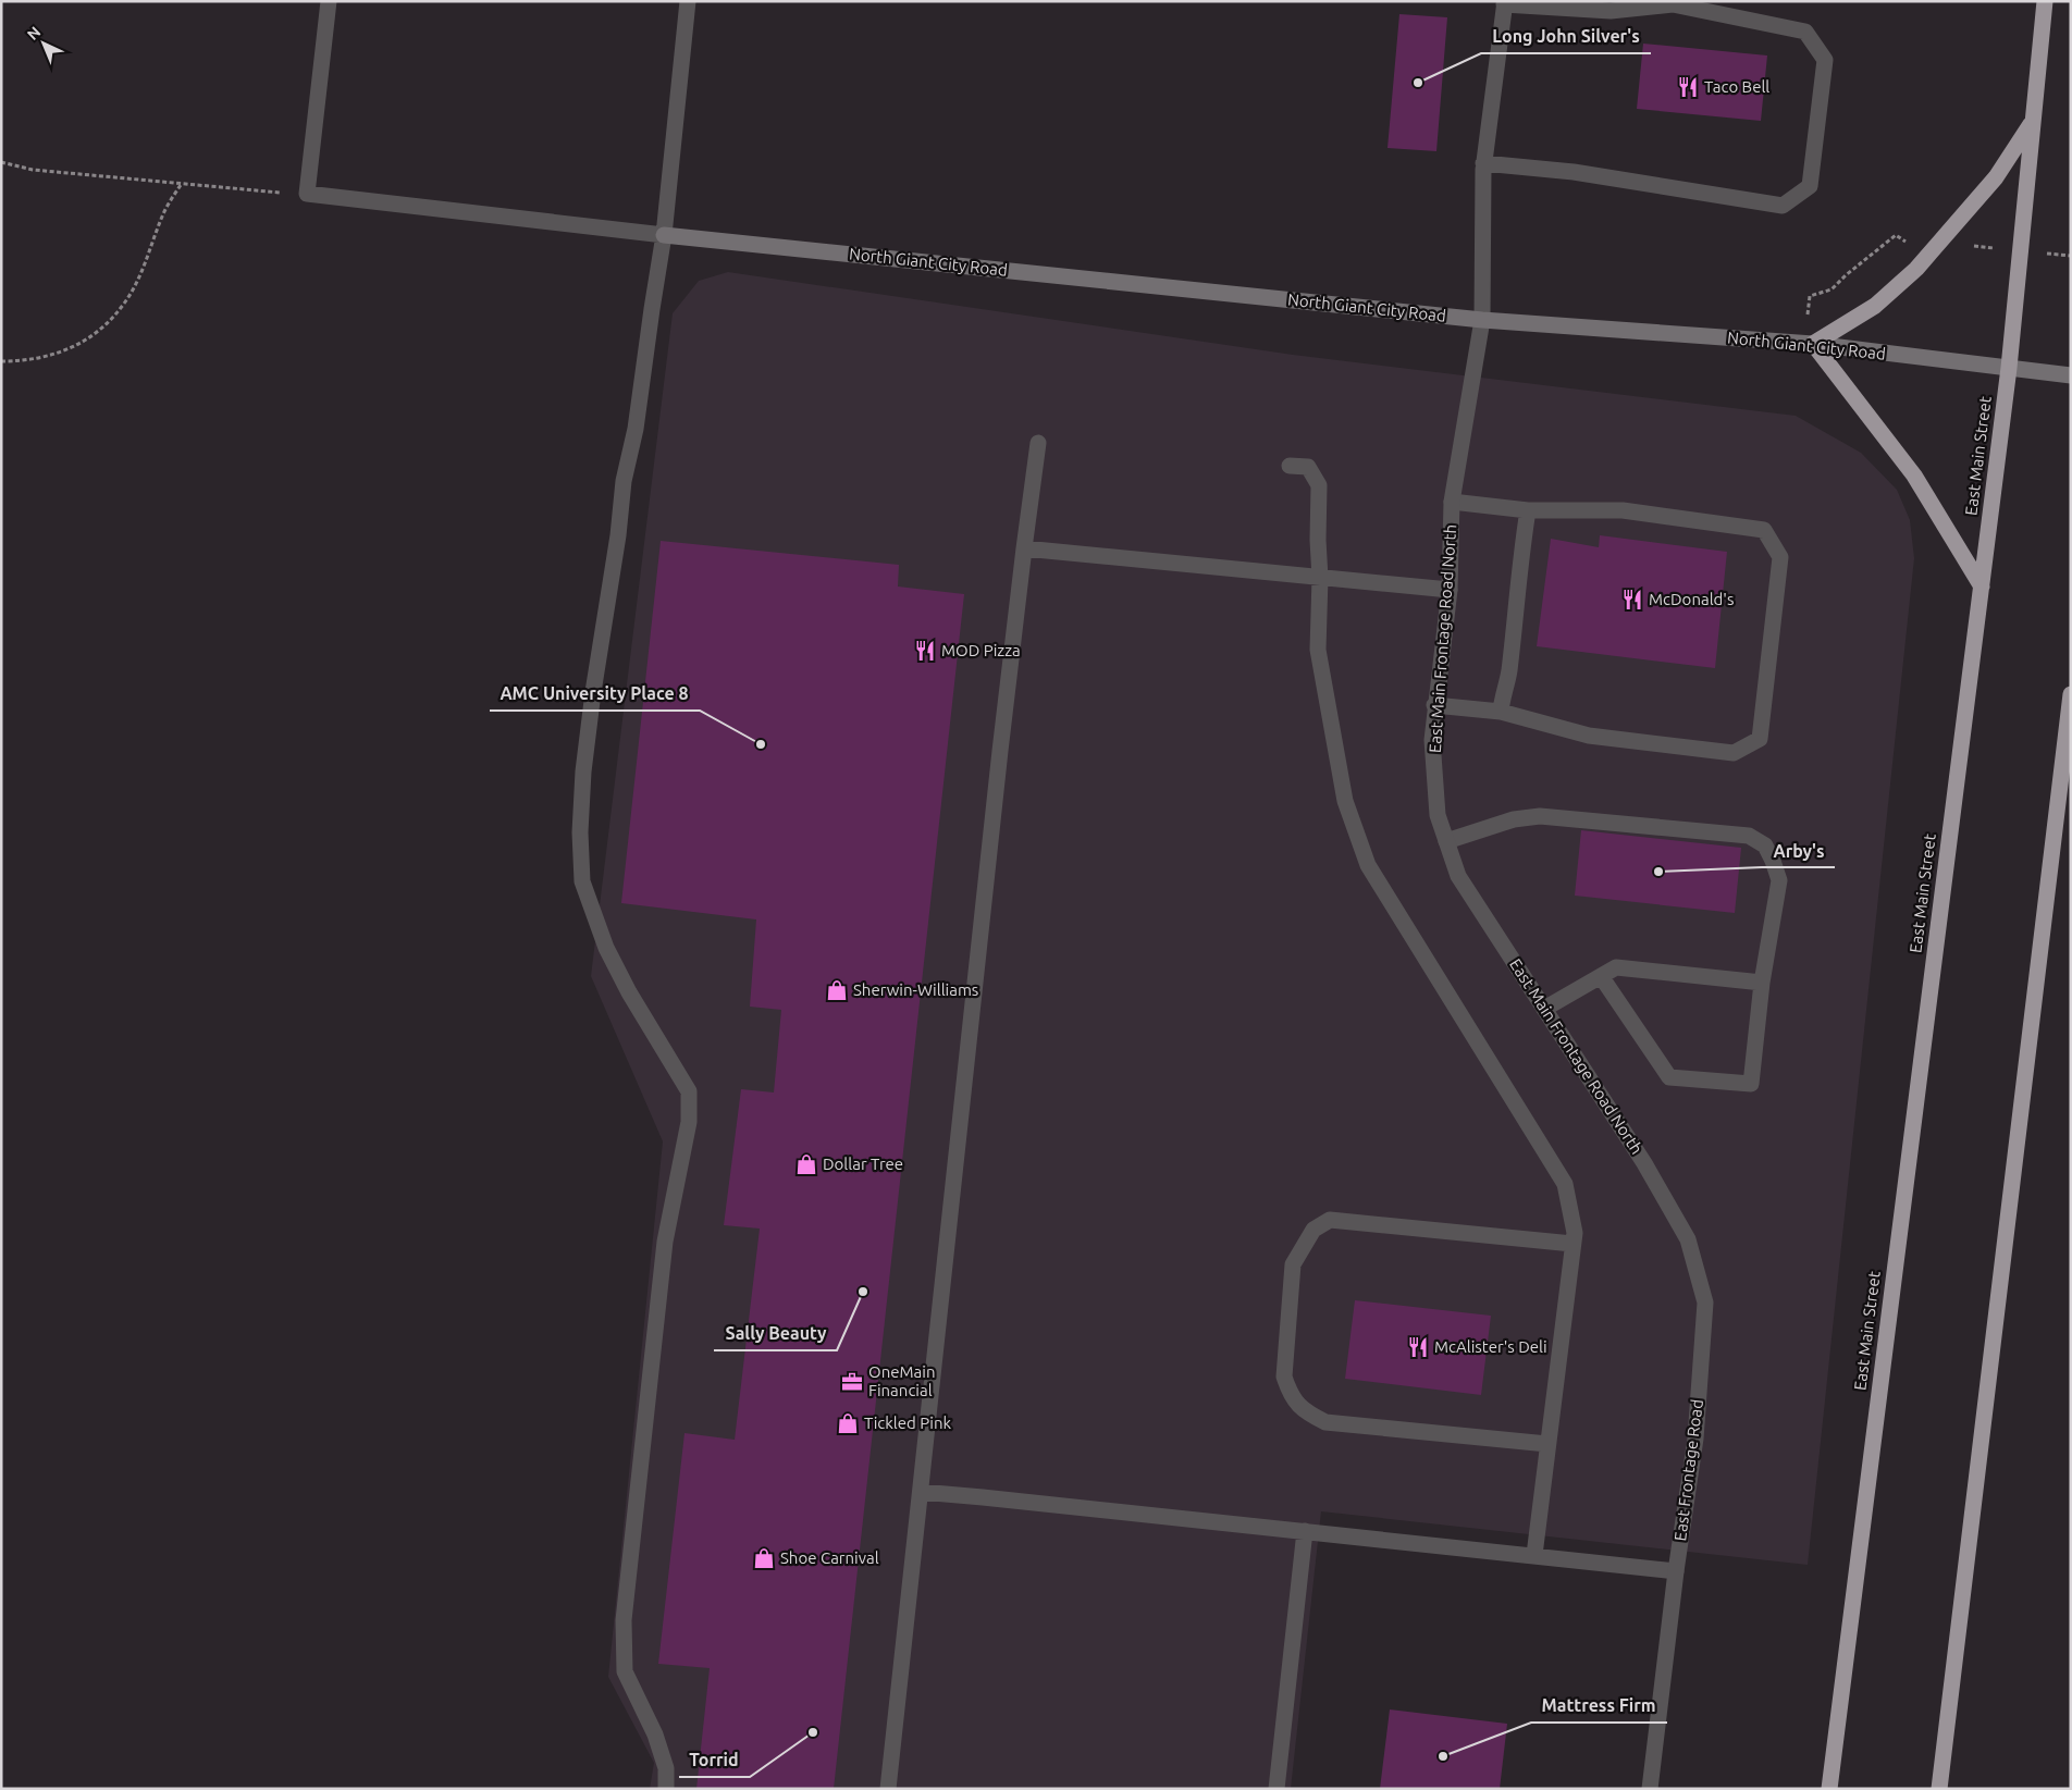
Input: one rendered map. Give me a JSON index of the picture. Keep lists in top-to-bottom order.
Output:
{
  "streets": {
    "highway": ["East Main Street"],
    "street": ["North Giant City Road", "East Main Frontage Road North", "East Frontage Road"]
  },
  "crossings": [
    ["North Giant City Road", "East Main Street"],
    ["North Giant City Road", "East Main Frontage Road North"],
    ["East Main Frontage Road North", "East Frontage Road"]
  ],
  "places": {
    "other": [
      "Long John Silver's",
      "AMC University Place 8",
      "Arby's",
      "Sally Beauty",
      "Torrid",
      "Mattress Firm"
    ],
    "restaurant": [
      "Taco Bell",
      "McDonald's",
      "MOD Pizza",
      "McAlister's Deli"
    ],
    "shop": [
      "Sherwin-Williams",
      "Dollar Tree",
      "Tickled Pink",
      "Shoe Carnival"
    ],
    "office": ["OneMain Financial"]
  },
  "north": "top left"
}
